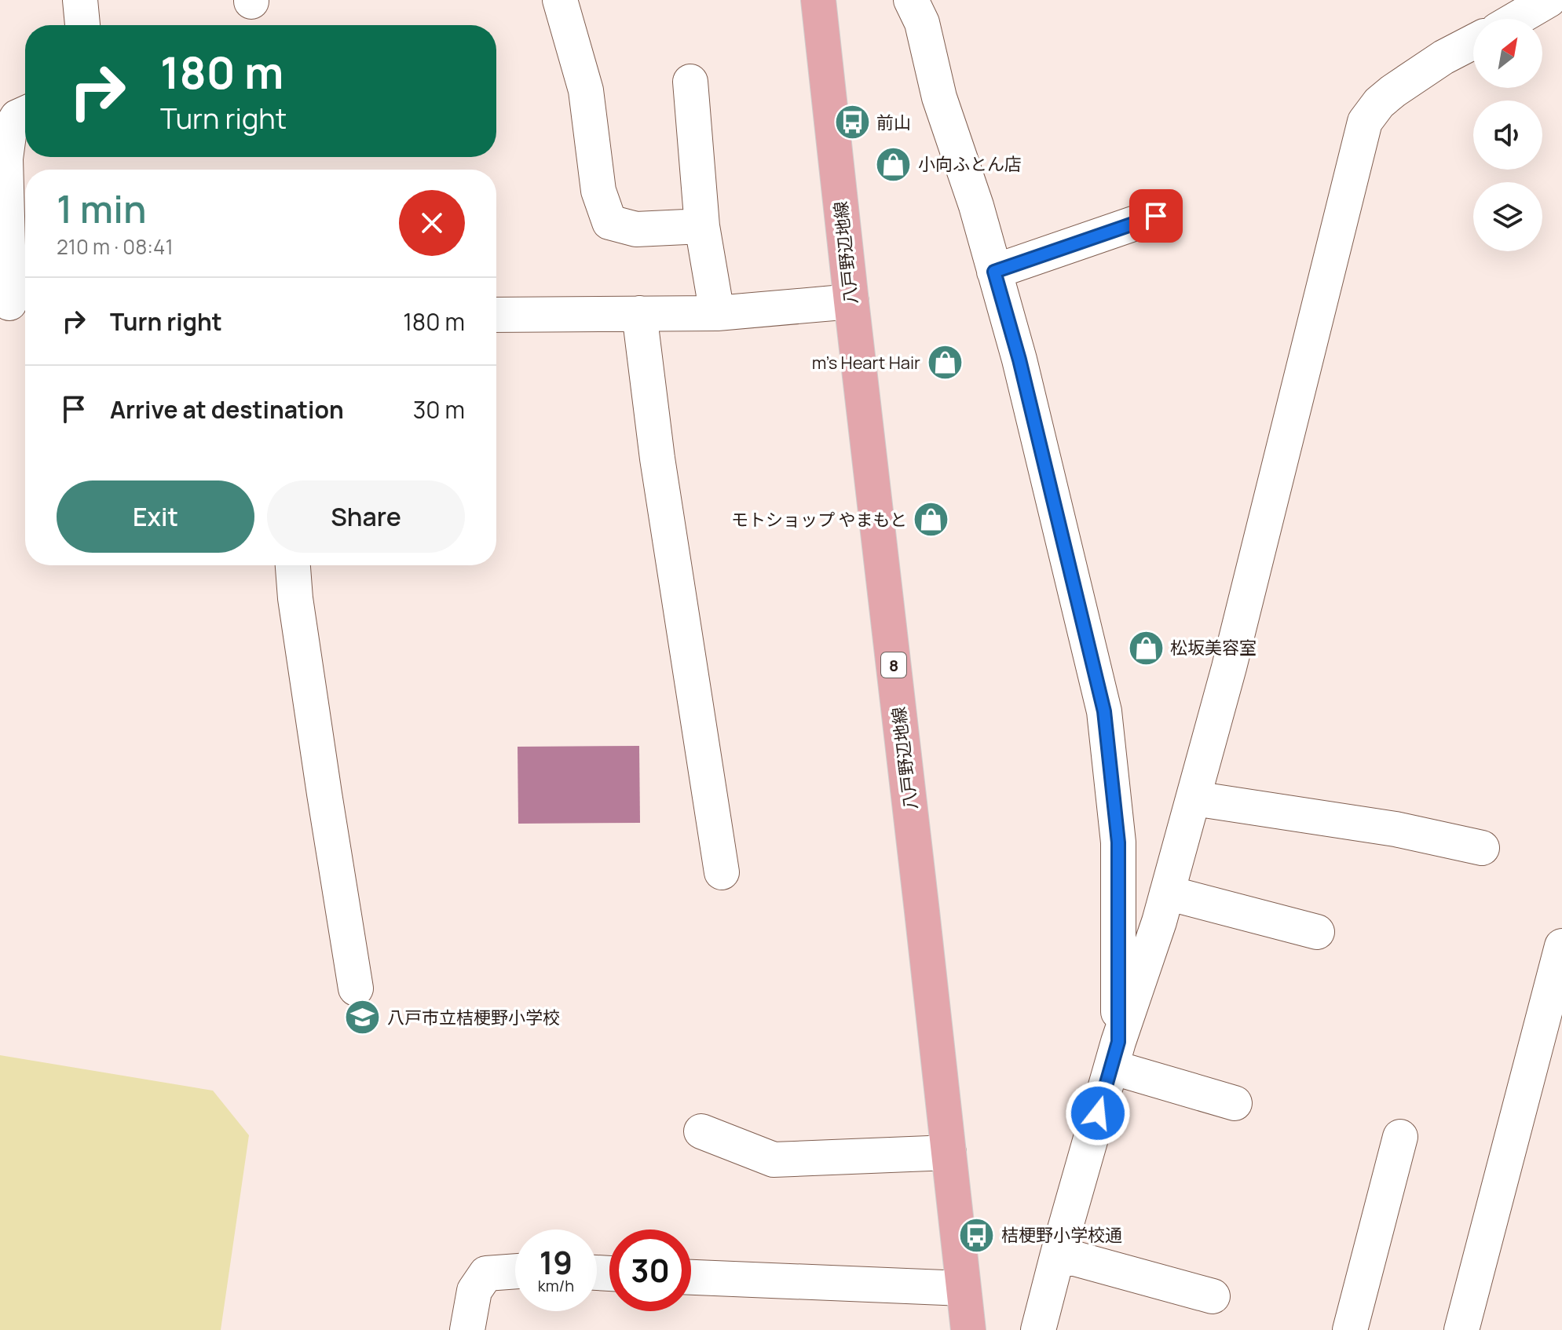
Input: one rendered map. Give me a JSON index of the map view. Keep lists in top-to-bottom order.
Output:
{
  "streets": {
    "main road": ["八戸野辺地線", "8"]
  },
  "places": {
    "bus stop": ["前山", "桔梗野小学校通"],
    "shop": [
      "小向ふとん店",
      "m's Heart Hair",
      "モトショップ やまもと",
      "松坂美容室"
    ],
    "school or university": ["八戸市立桔梗野小学校"]
  },
  "north": "top right",
  "page": {
    "turn": ["180 m", "Turn right"],
    "heading": ["1 min", "210 m · 08:41"],
    "list": [
      {
        "name": "Turn right",
        "value": "180 m"
      },
      {
        "name": "Arrive at destination",
        "value": "30 m"
      }
    ],
    "buttons": ["Exit", "Share"],
    "speed": "19 km/h",
    "limit": "30"
  }
}
